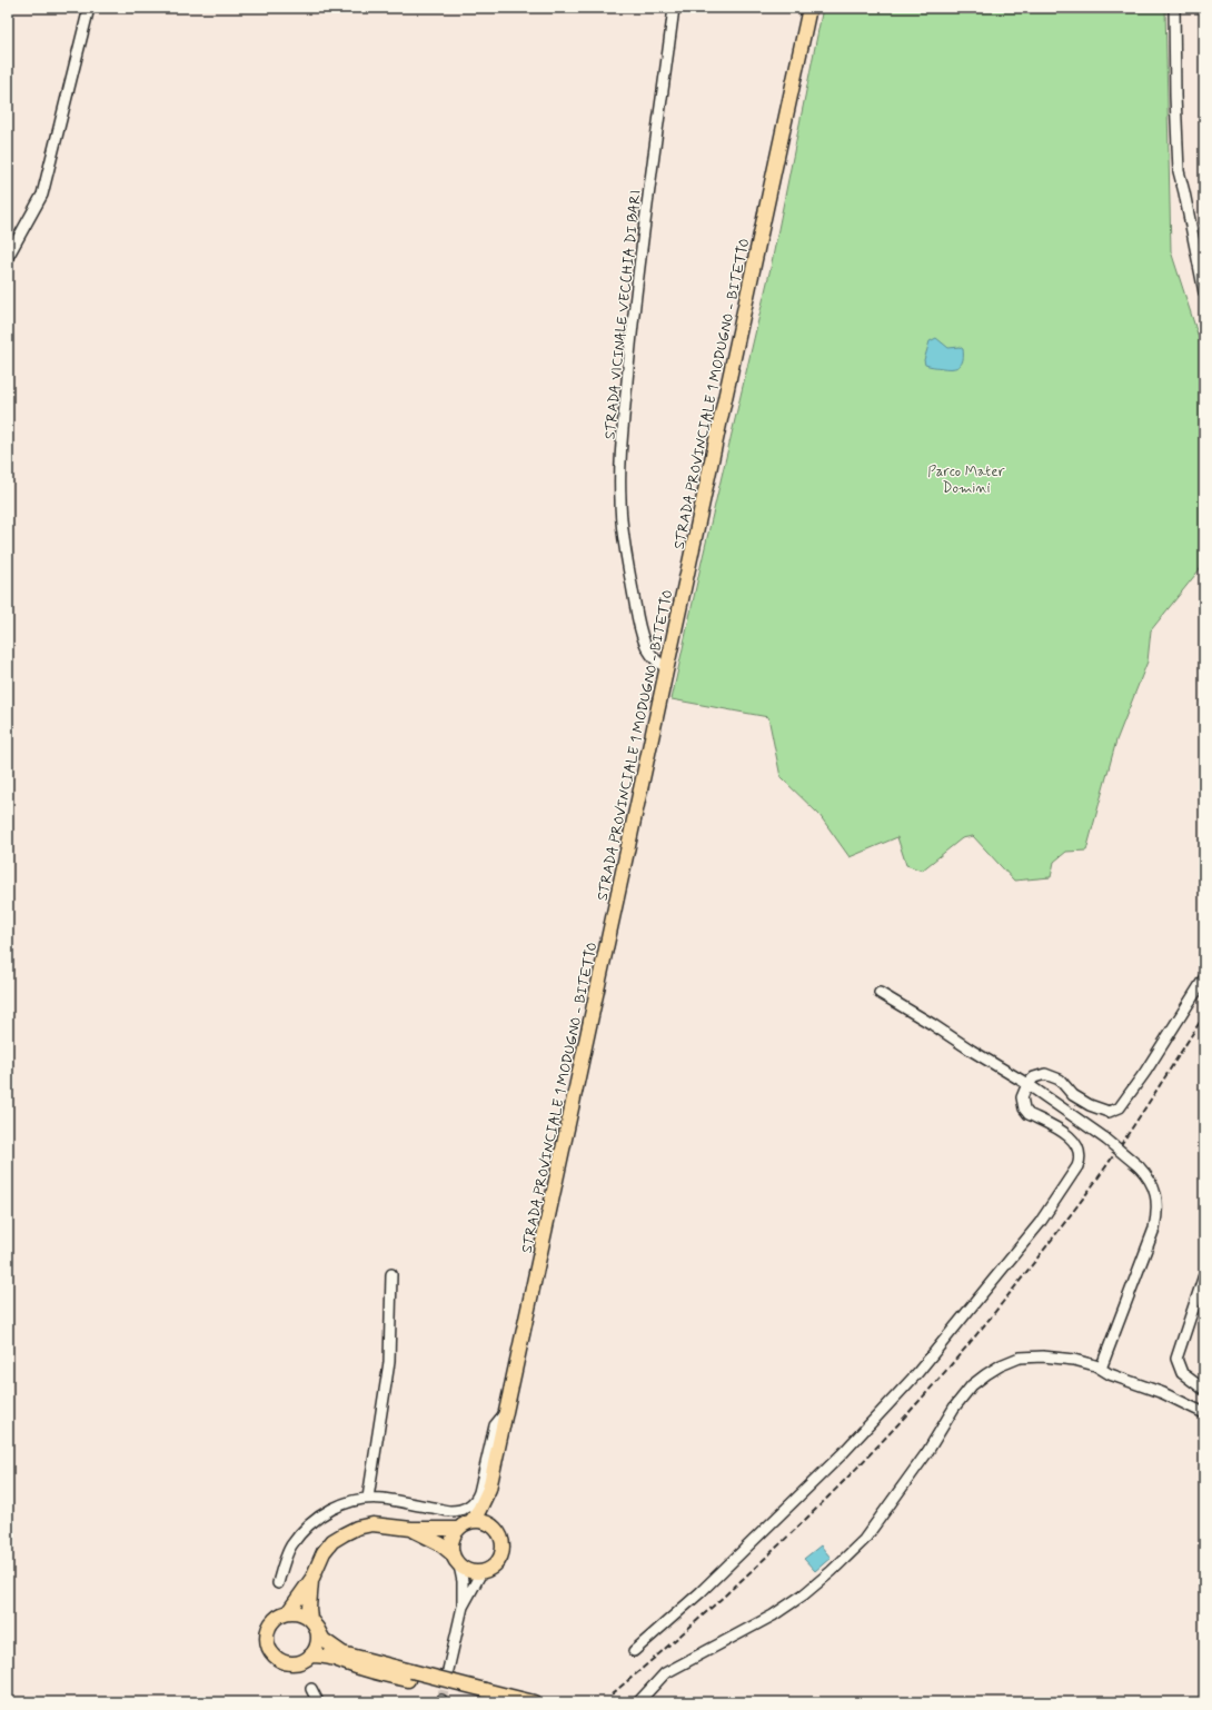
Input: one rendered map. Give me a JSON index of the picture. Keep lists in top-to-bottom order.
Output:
{
  "streets": {
    "main road": ["STRADA PROVINCIALE 1 MODUGNO - BITETTO"],
    "street": ["STRADA VICINALE VECCHIA DI BARI"]
  },
  "crossings": [
    ["STRADA VICINALE VECCHIA DI BARI", "STRADA PROVINCIALE 1 MODUGNO - BITETTO"]
  ],
  "parks": ["Parco Mater Domini"]
}
